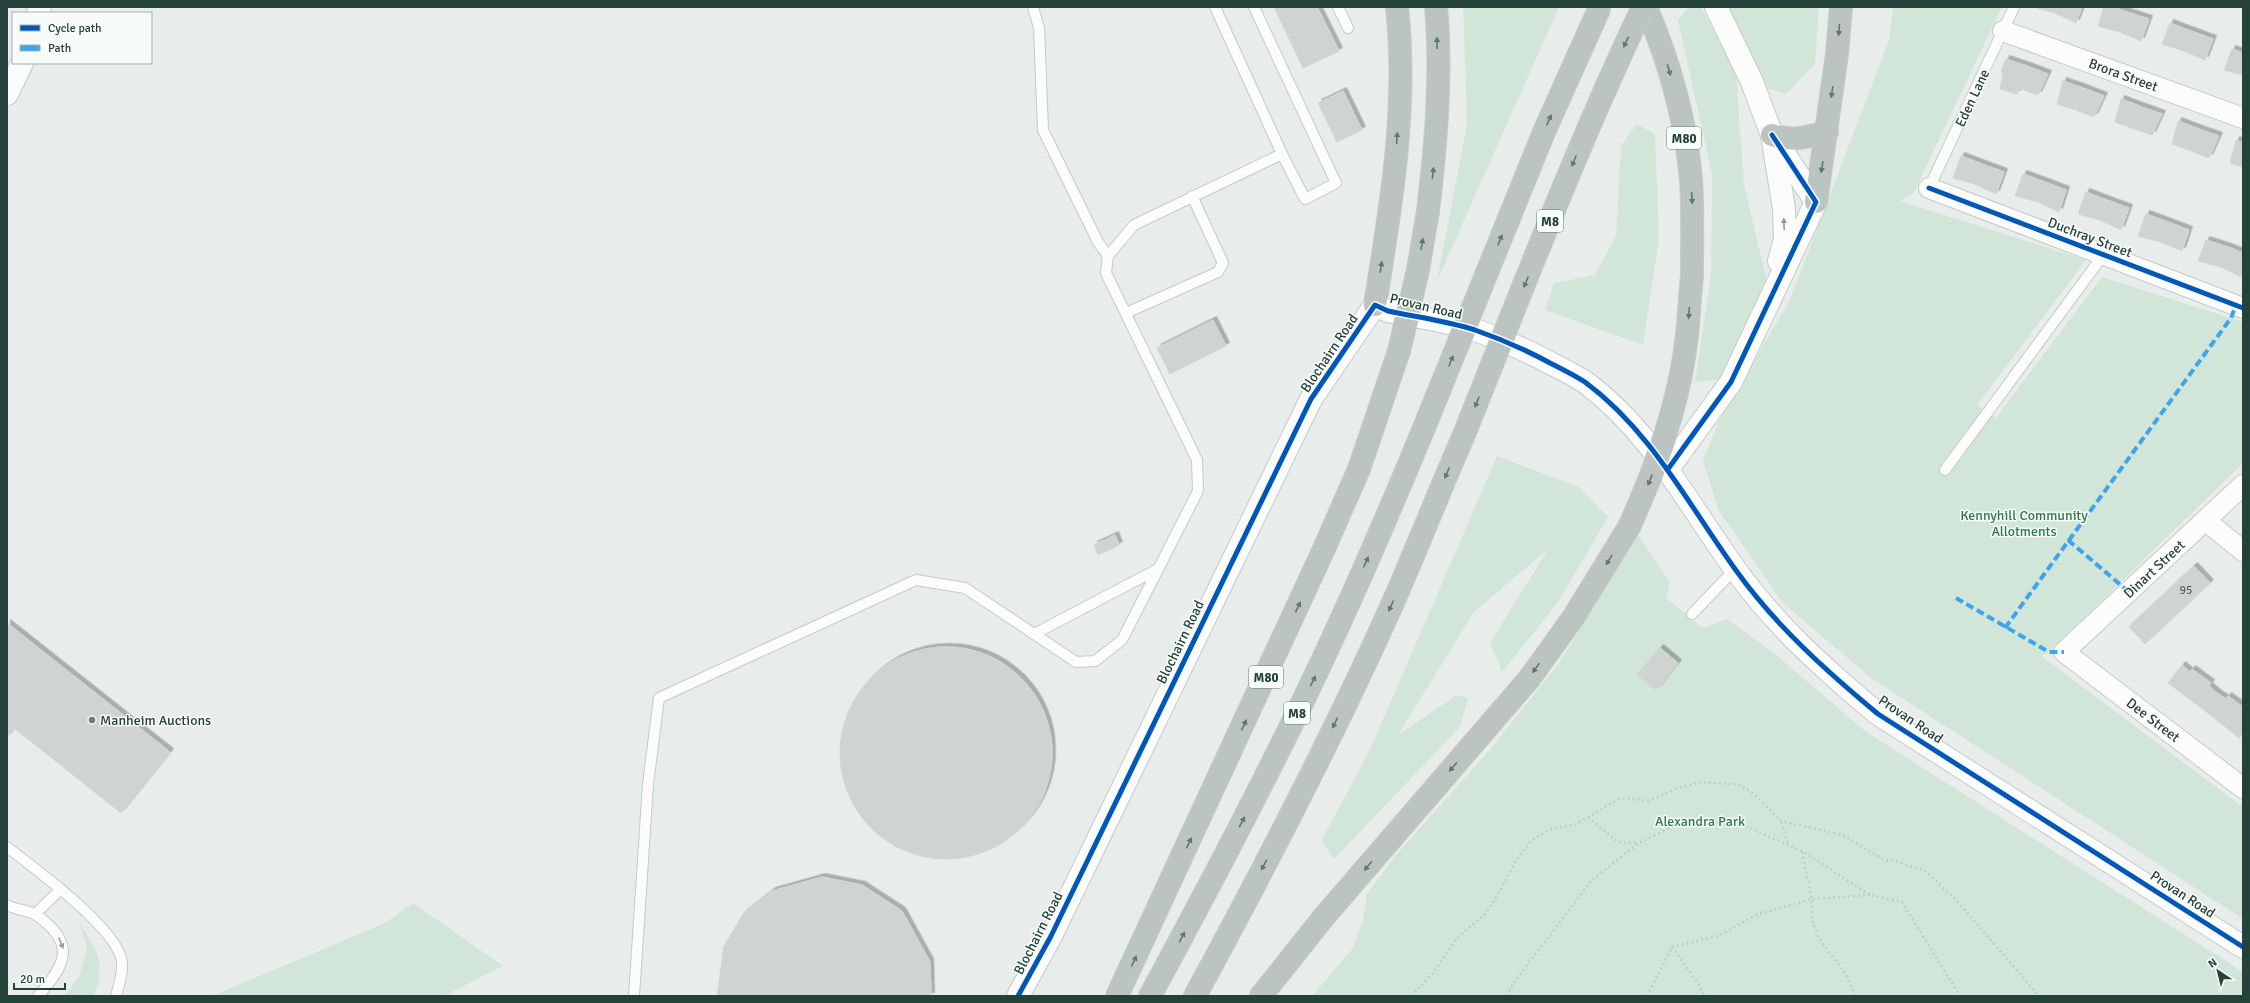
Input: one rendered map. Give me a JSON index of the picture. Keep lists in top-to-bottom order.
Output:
{
  "streets": {
    "highway": ["M80", "M8"],
    "street": [
      "Brora Street",
      "Duchray Street",
      "Provan Road",
      "Blochairn Road",
      "Dinart Street",
      "Dee Street"
    ],
    "lane": ["Eden Lane"]
  },
  "crossings": [
    ["Brora Street", "Eden Lane"],
    ["Eden Lane", "Duchray Street"],
    ["M80", "M8"],
    ["Provan Road", "Blochairn Road"],
    ["Dinart Street", "Dee Street"]
  ],
  "parks": ["Kennyhill Community Allotments", "Alexandra Park"],
  "places": ["Manheim Auctions"],
  "house_numbers": ["95"],
  "legend": ["Cycle path", "Path"],
  "scale_bar": "20 m",
  "north": "top left"
}
